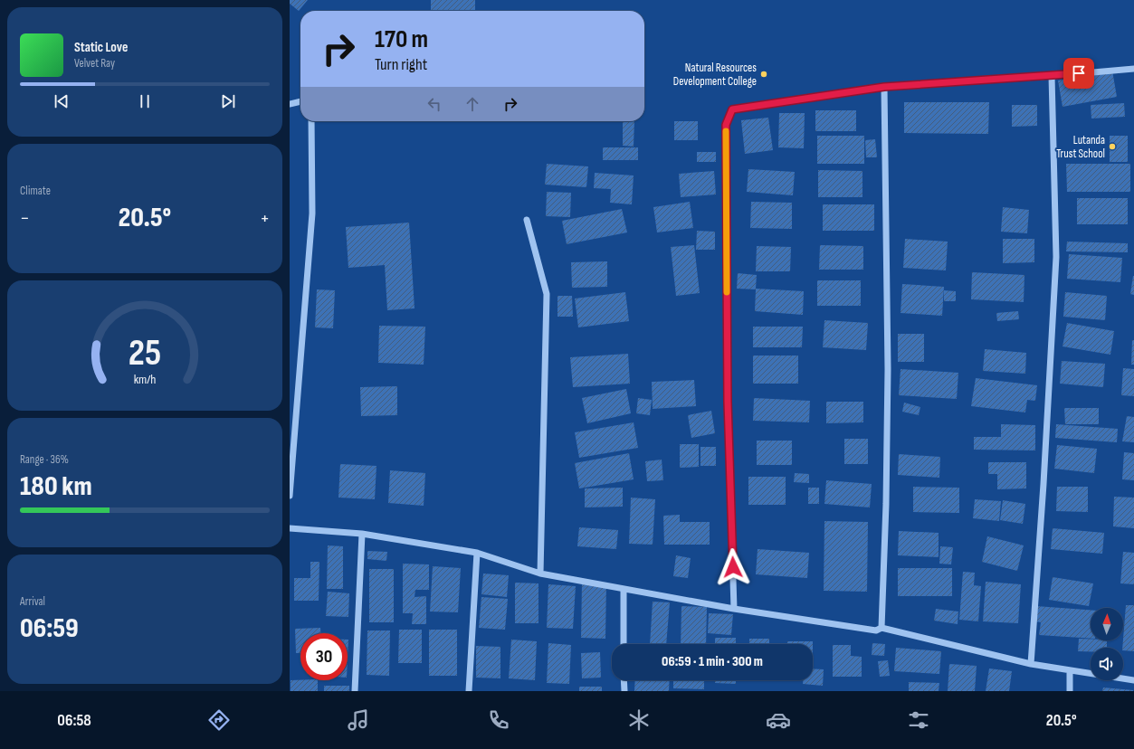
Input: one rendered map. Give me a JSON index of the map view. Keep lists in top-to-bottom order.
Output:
{
  "places": ["Natural Resources Development College", "Lutanda Trust School"],
  "north": "top",
  "page": {
    "turn": ["170 m", "Turn right"],
    "song": ["Static Love", "Velvet Ray"],
    "tile": [
      "Climate",
      ["Range · 36%", "180 km"],
      ["Arrival", "06:59"]
    ],
    "heat": ["−", "20.5°", "+"],
    "limit": "30",
    "trip": "06:59 · 1 min · 300 m",
    "tabs": ["06:58", "20.5°"],
    "gauge": ["25", "km/h"]
  }
}
